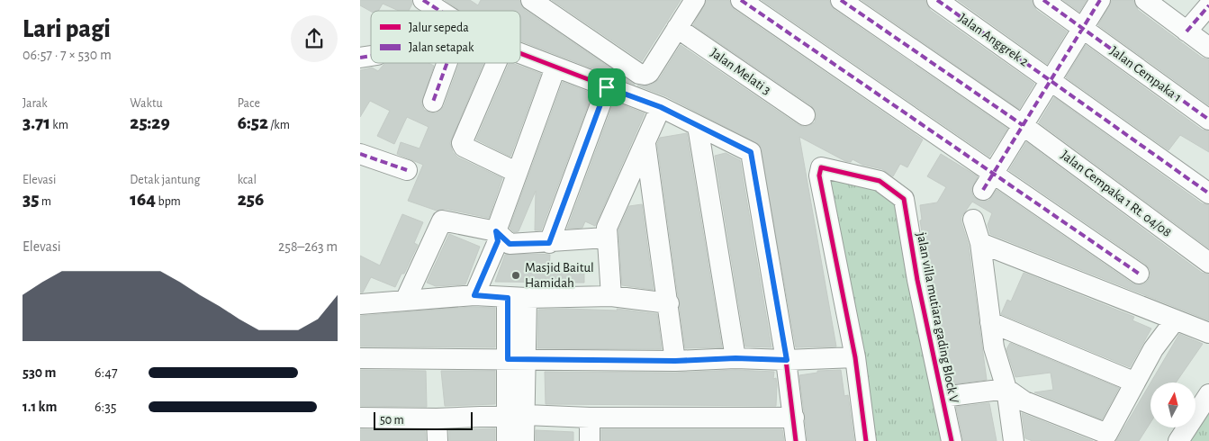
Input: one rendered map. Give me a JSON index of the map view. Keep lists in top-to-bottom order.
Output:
{
  "streets": {
    "street": [
      "Jalan Anggrek 2",
      "Jalan Melati 3",
      "Jalan Cempaka 1",
      "Jalan Cempaka 1 Rt. 04/08",
      "jalan villa mutiara gading Block V"
    ]
  },
  "places": ["Masjid Baitul Hamidah"],
  "legend": ["Jalur sepeda", "Jalan setapak"],
  "scale_bar": "50 m",
  "north": "top",
  "page": {
    "heading": ["Lari pagi", "06:57 · 7 × 530 m"],
    "stats": [
      ["Jarak", "3.71 km"],
      ["Waktu", "25:29"],
      ["Pace", "6:52 /km"],
      ["Elevasi", "35 m"],
      ["Detak jantung", "164 bpm"],
      ["kcal", "256"]
    ],
    "chart": ["Elevasi", "258–263 m"],
    "list": [
      {
        "name": "530 m",
        "note": "6:47"
      },
      {
        "name": "1.1 km",
        "note": "6:35"
      }
    ],
    "scale": "50 m"
  }
}
